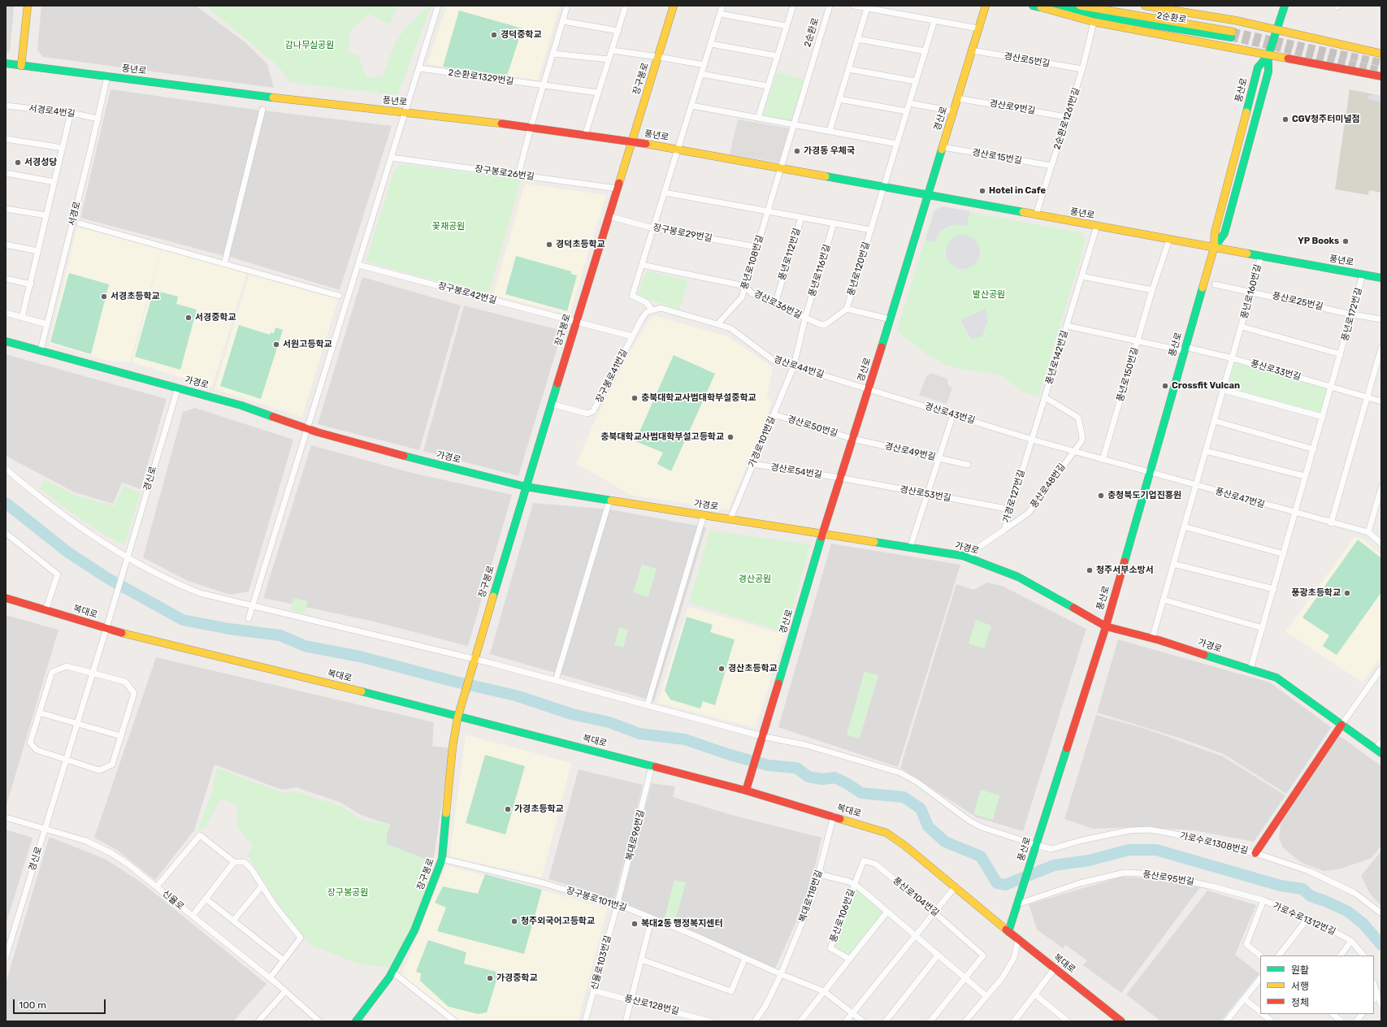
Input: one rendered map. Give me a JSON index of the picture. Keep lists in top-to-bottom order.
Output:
{
  "streets": {
    "street": [
      "2순환로",
      "경산로5번길",
      "풍년로",
      "2순환로1329번길",
      "장구봉로",
      "풍산로",
      "경산로9번길",
      "서경로4번길",
      "경산로",
      "2순환로1261번길",
      "경산로15번길",
      "장구봉로26번길",
      "서경로",
      "장구봉로29번길",
      "풍년로112번길",
      "풍년로108번길",
      "풍년로120번길",
      "풍년로116번길",
      "풍년로160번길",
      "장구봉로42번길",
      "풍산로25번길",
      "경산로36번길",
      "풍년로172번길",
      "풍년로142번길",
      "경산로44번길",
      "풍산로33번길",
      "풍년로150번길",
      "장구봉로41번길",
      "가경로",
      "경산로43번길",
      "경산로50번길",
      "가경로101번길",
      "경산로49번길",
      "경산로54번길",
      "경신로",
      "풍산로48번길",
      "경산로53번길",
      "가경로127번길",
      "풍산로47번길",
      "복대로",
      "복대로96번길",
      "가로수로1308번길",
      "풍산로95번길",
      "복대로118번길",
      "풍산로104번길",
      "장구봉로101번길",
      "신율로",
      "풍산로106번길",
      "가로수로1312번길",
      "신율로103번길",
      "풍산로128번길"
    ]
  },
  "crossings": [
    ["경산로5번길", "경산로"],
    ["경산로5번길", "2순환로1261번길"],
    ["풍년로", "장구봉로"],
    ["풍년로", "풍산로"],
    ["풍년로", "경산로"],
    ["풍년로", "2순환로1261번길"],
    ["풍년로", "서경로"],
    ["풍년로", "풍년로108번길"],
    ["풍년로", "풍년로120번길"],
    ["풍년로", "풍년로160번길"],
    ["풍년로", "풍년로172번길"],
    ["풍년로", "풍년로142번길"],
    ["풍년로", "풍년로150번길"],
    ["장구봉로", "장구봉로26번길"],
    ["장구봉로", "장구봉로29번길"],
    ["장구봉로", "장구봉로42번길"],
    ["장구봉로", "장구봉로41번길"],
    ["장구봉로", "가경로"],
    ["장구봉로", "복대로"],
    ["장구봉로", "가로수로1308번길"],
    ["장구봉로", "장구봉로101번길"],
    ["풍산로", "풍산로33번길"],
    ["풍산로", "가경로"],
    ["풍산로", "풍산로47번길"],
    ["풍산로", "복대로"],
    ["풍산로", "가로수로1308번길"],
    ["풍산로", "풍산로95번길"],
    ["경산로9번길", "경산로"],
    ["경산로9번길", "2순환로1261번길"],
    ["서경로4번길", "서경로"],
    ["경산로", "경산로15번길"],
    ["경산로", "경산로44번길"],
    ["경산로", "가경로"],
    ["경산로", "경산로43번길"],
    ["경산로", "경산로50번길"],
    ["경산로", "경산로49번길"],
    ["경산로", "경산로54번길"],
    ["경산로", "경산로53번길"],
    ["경산로", "복대로"],
    ["경산로", "가로수로1308번길"],
    ["2순환로1261번길", "경산로15번길"],
    ["서경로", "가경로"],
    ["장구봉로29번길", "풍년로108번길"],
    ["풍년로112번길", "풍년로120번길"],
    ["풍년로112번길", "풍년로116번길"],
    ["풍년로112번길", "경산로36번길"],
    ["풍년로108번길", "경산로36번길"],
    ["풍년로108번길", "경산로44번길"],
    ["풍년로120번길", "풍년로116번길"],
    ["풍년로120번길", "경산로36번길"],
    ["풍년로116번길", "경산로36번길"],
    ["풍년로116번길", "경산로44번길"],
    ["풍년로116번길", "가경로101번길"],
    ["풍년로160번길", "풍산로25번길"],
    ["풍년로160번길", "풍년로172번길"],
    ["풍년로160번길", "풍산로33번길"],
    ["풍년로160번길", "가경로"],
    ["풍년로160번길", "풍산로47번길"],
    ["풍산로25번길", "풍년로172번길"],
    ["풍년로172번길", "풍산로33번길"],
    ["풍년로172번길", "가경로"],
    ["풍년로172번길", "풍산로47번길"],
    ["풍년로142번길", "풍산로33번길"],
    ["풍년로142번길", "경산로43번길"],
    ["풍년로142번길", "풍산로48번길"],
    ["풍년로142번길", "가경로127번길"],
    ["경산로44번길", "경산로43번길"],
    ["경산로44번길", "가경로101번길"],
    ["풍산로33번길", "풍년로150번길"],
    ["가경로", "가경로101번길"],
    ["가경로", "경신로"],
    ["가경로", "가경로127번길"],
    ["경산로43번길", "가경로127번길"],
    ["경산로50번길", "가경로101번길"],
    ["경산로50번길", "경산로49번길"],
    ["가경로101번길", "경산로54번길"],
    ["경산로54번길", "경산로53번길"],
    ["경신로", "복대로"],
    ["경신로", "가로수로1308번길"],
    ["경신로", "신율로"],
    ["풍산로48번길", "가경로127번길"],
    ["경산로53번길", "가경로127번길"],
    ["복대로", "복대로96번길"],
    ["복대로", "복대로118번길"],
    ["복대로96번길", "장구봉로101번길"],
    ["복대로96번길", "신율로103번길"],
    ["풍산로95번길", "가로수로1312번길"],
    ["복대로118번길", "장구봉로101번길"],
    ["복대로118번길", "풍산로106번길"],
    ["풍산로104번길", "풍산로106번길"],
    ["장구봉로101번길", "신율로103번길"],
    ["신율로103번길", "풍산로128번길"]
  ],
  "parks": [
    "감나무실공원",
    "꽃재공원",
    "발산공원",
    "경산공원",
    "장구봉공원"
  ],
  "places": [
    "경덕중학교",
    "CGV청주터미널점",
    "가경동 우체국",
    "서경성당",
    "Hotel in Cafe",
    "YP Books",
    "경덕초등학교",
    "서경초등학교",
    "서경중학교",
    "서원고등학교",
    "Crossfit Vulcan",
    "충북대학교사범대학부설중학교",
    "충북대학교사범대학부설고등학교",
    "충청북도기업진흥원",
    "청주서부소방서",
    "풍광초등학교",
    "경산초등학교",
    "가경초등학교",
    "청주외국어고등학교",
    "복대2동 행정복지센터",
    "가경중학교"
  ],
  "legend": ["원활", "서행", "정체"],
  "scale_bar": "100 m"
}
